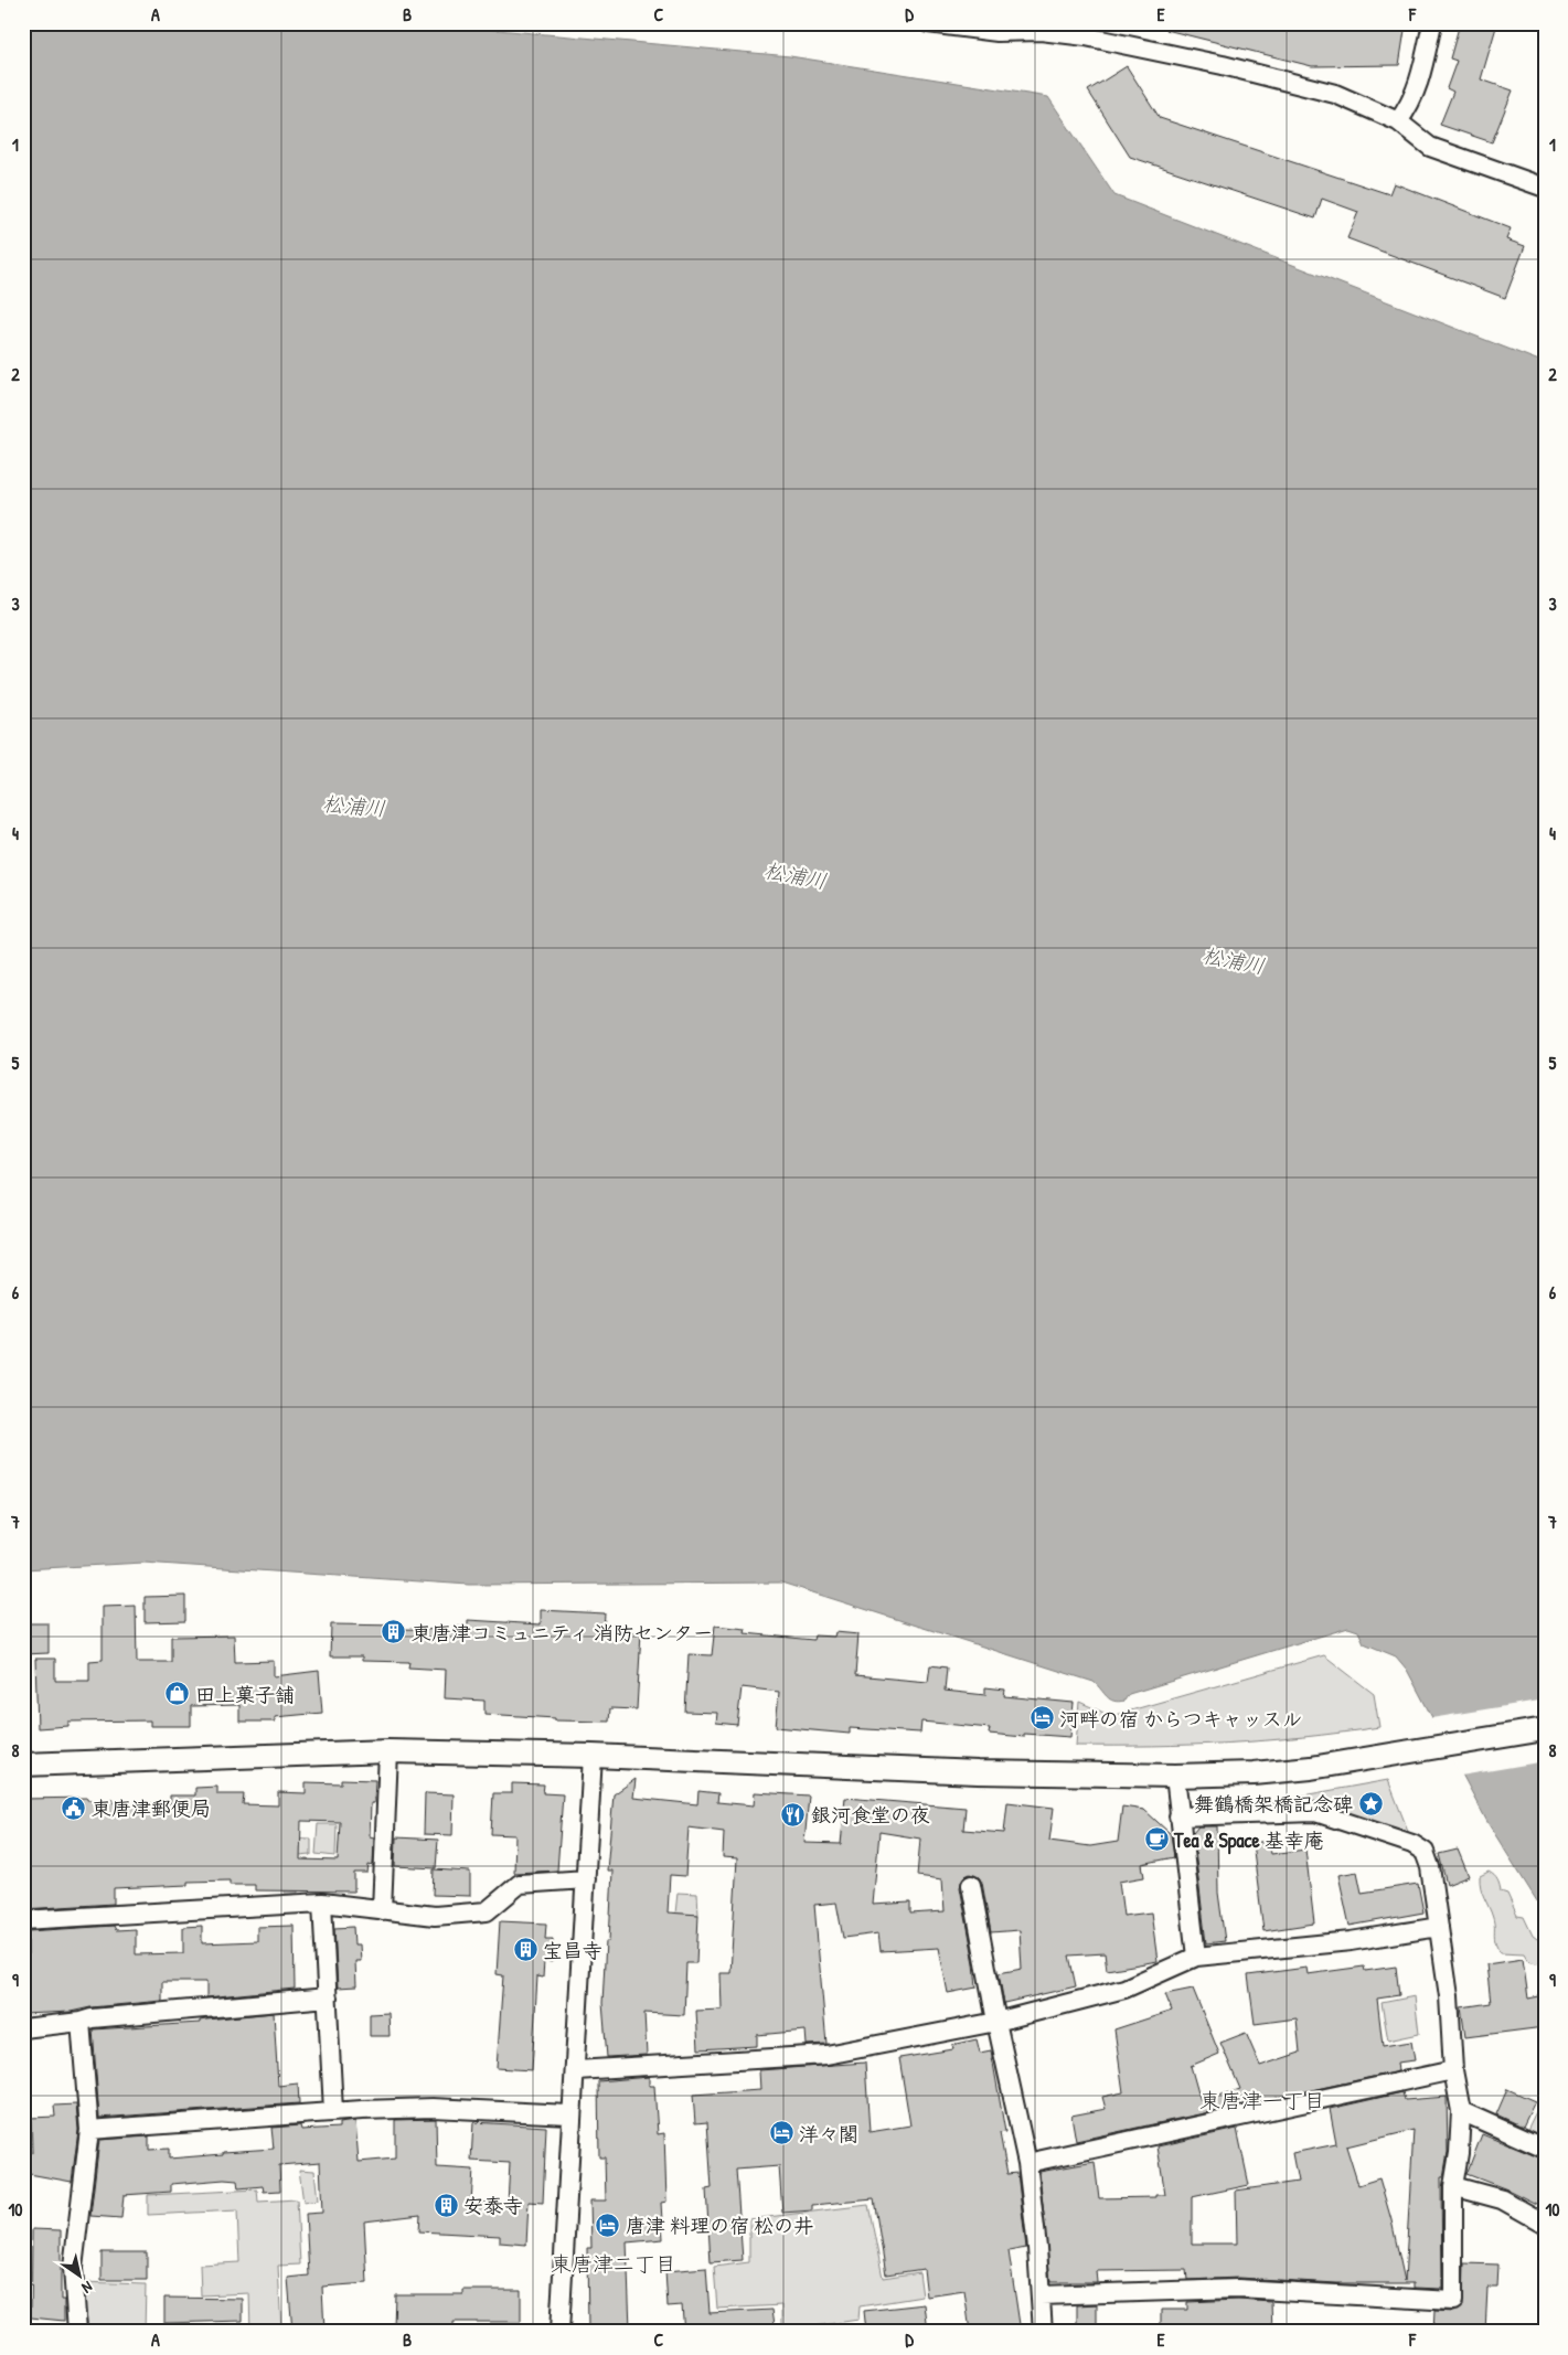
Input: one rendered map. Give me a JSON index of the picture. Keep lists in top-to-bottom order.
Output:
{
  "districts": ["東唐津一丁目", "東唐津二丁目"],
  "water": ["松浦川"],
  "places": {
    "building": ["東唐津コミュニティ 消防センター", "宝昌寺", "安泰寺"],
    "shop": ["田上菓子舗"],
    "hotel": ["河畔の宿 からつキャッスル", "洋々閣", "唐津 料理の宿 松の井"],
    "place": ["舞鶴橋架橋記念碑"],
    "public building": ["東唐津郵便局"],
    "restaurant": ["銀河食堂の夜"],
    "cafe": ["Tea & Space 基幸庵"]
  },
  "north": "bottom right",
  "grid": {
    "columns": [
      "A",
      "B",
      "C",
      "D",
      "E",
      "F"
    ],
    "rows": [
      "1",
      "2",
      "3",
      "4",
      "5",
      "6",
      "7",
      "8",
      "9",
      "10"
    ]
  }
}
